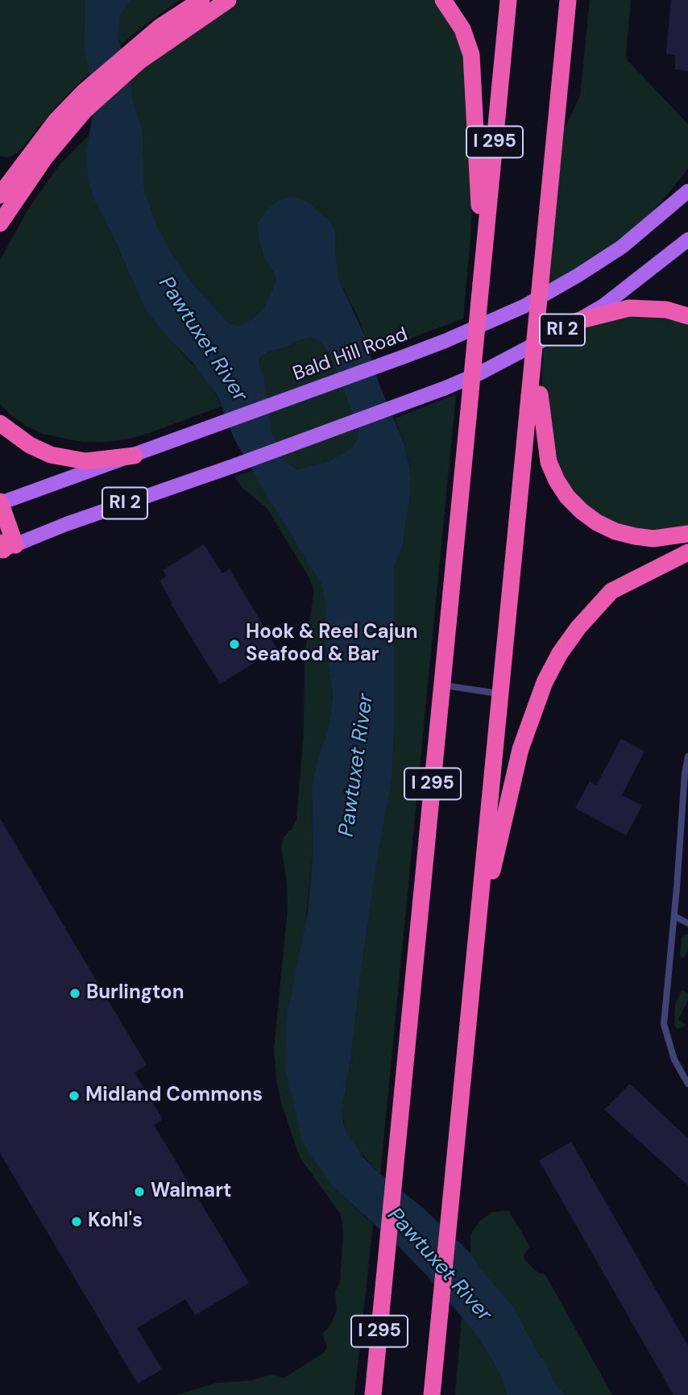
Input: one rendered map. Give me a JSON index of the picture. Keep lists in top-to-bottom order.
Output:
{
  "streets": {
    "highway": ["I 295"],
    "main road": ["RI 2", "Bald Hill Road"]
  },
  "water": ["Pawtuxet River"],
  "places": [
    "Hook & Reel Cajun Seafood & Bar",
    "Burlington",
    "Midland Commons",
    "Walmart",
    "Kohl's"
  ]
}
